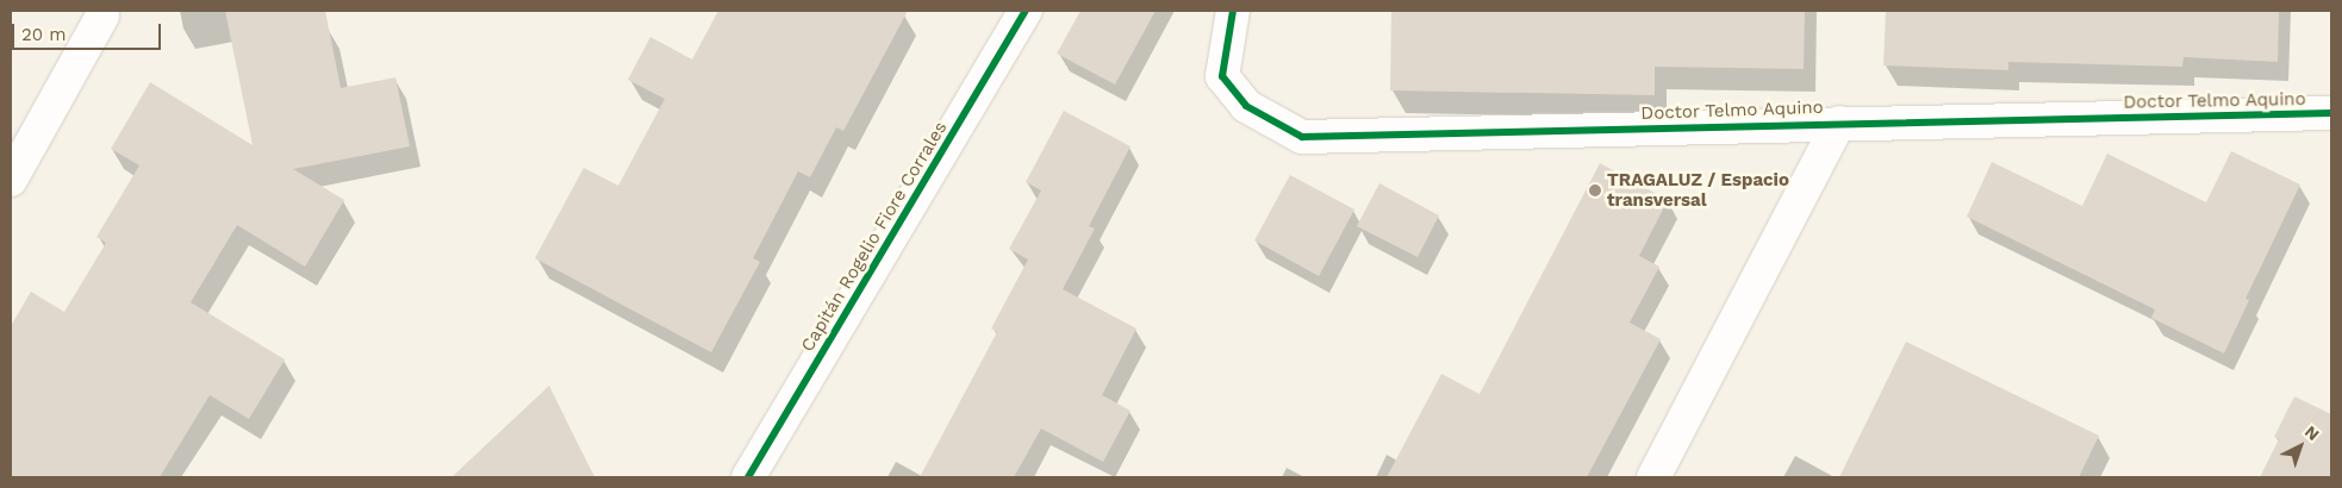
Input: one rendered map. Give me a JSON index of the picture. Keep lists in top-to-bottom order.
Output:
{
  "streets": {
    "street": ["Doctor Telmo Aquino", "Capitán Rogelio Fiore Corrales"]
  },
  "places": ["TRAGALUZ / Espacio transversal"],
  "scale_bar": "20 m",
  "north": "top right"
}
